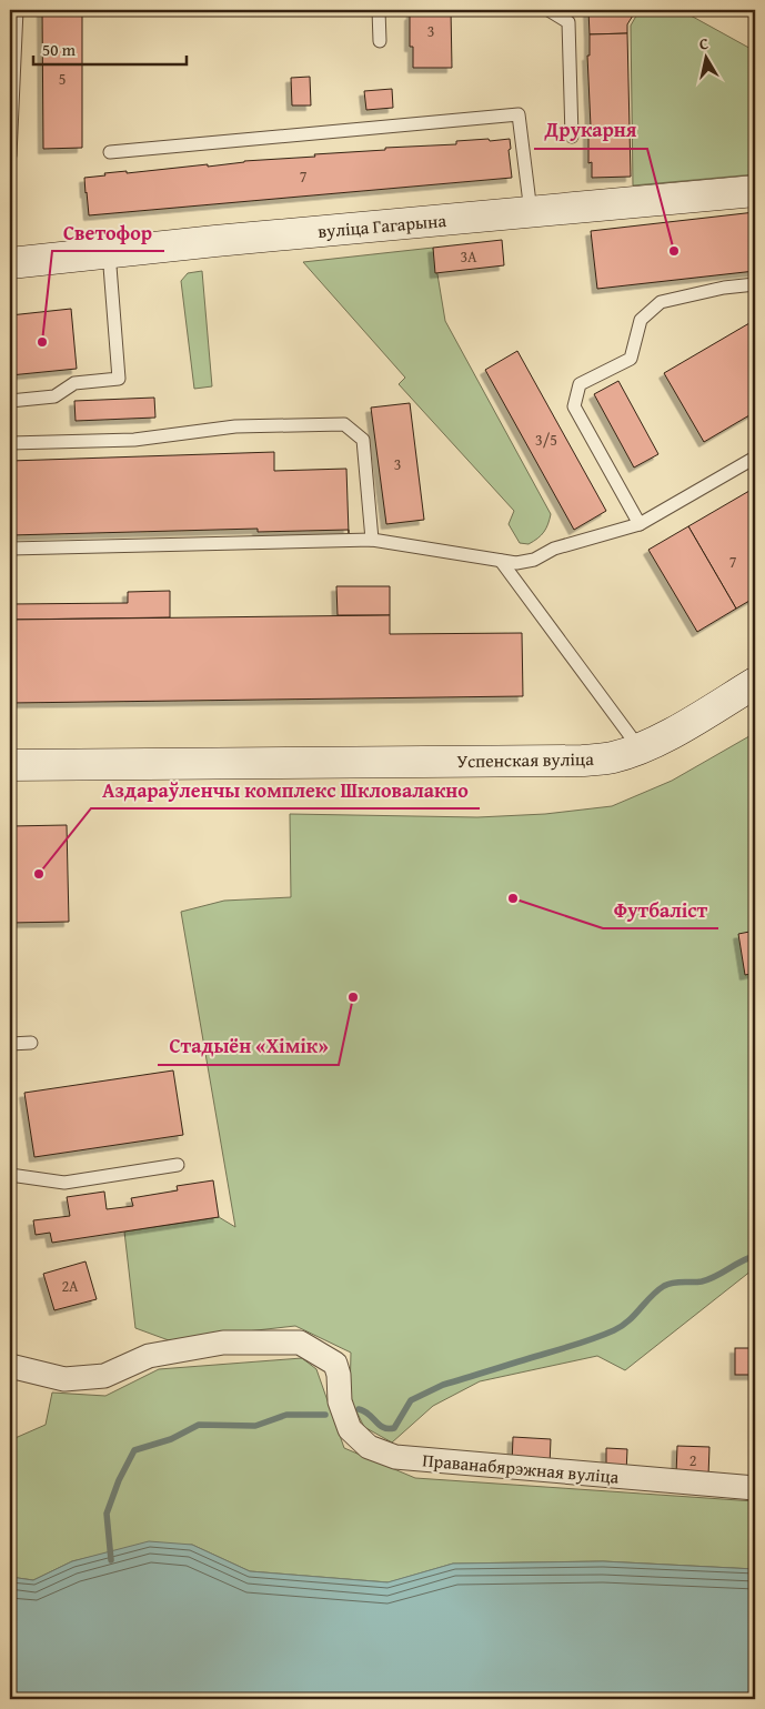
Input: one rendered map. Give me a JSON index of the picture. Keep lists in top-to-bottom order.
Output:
{
  "streets": {
    "main road": ["вуліца Гагарына", "Успенская вуліца"],
    "street": ["Праванабярэжная вуліца"]
  },
  "places": [
    "Друкарня",
    "Светофор",
    "Аздараўленчы комплекс Шкловалакно",
    "Футбаліст",
    "Стадыён «Хімік»"
  ],
  "house_numbers": [
    "3",
    "5",
    "7",
    "3А",
    "3/5",
    "3",
    "7",
    "2А",
    "2"
  ],
  "scale_bar": "50 m",
  "north": "top"
}
